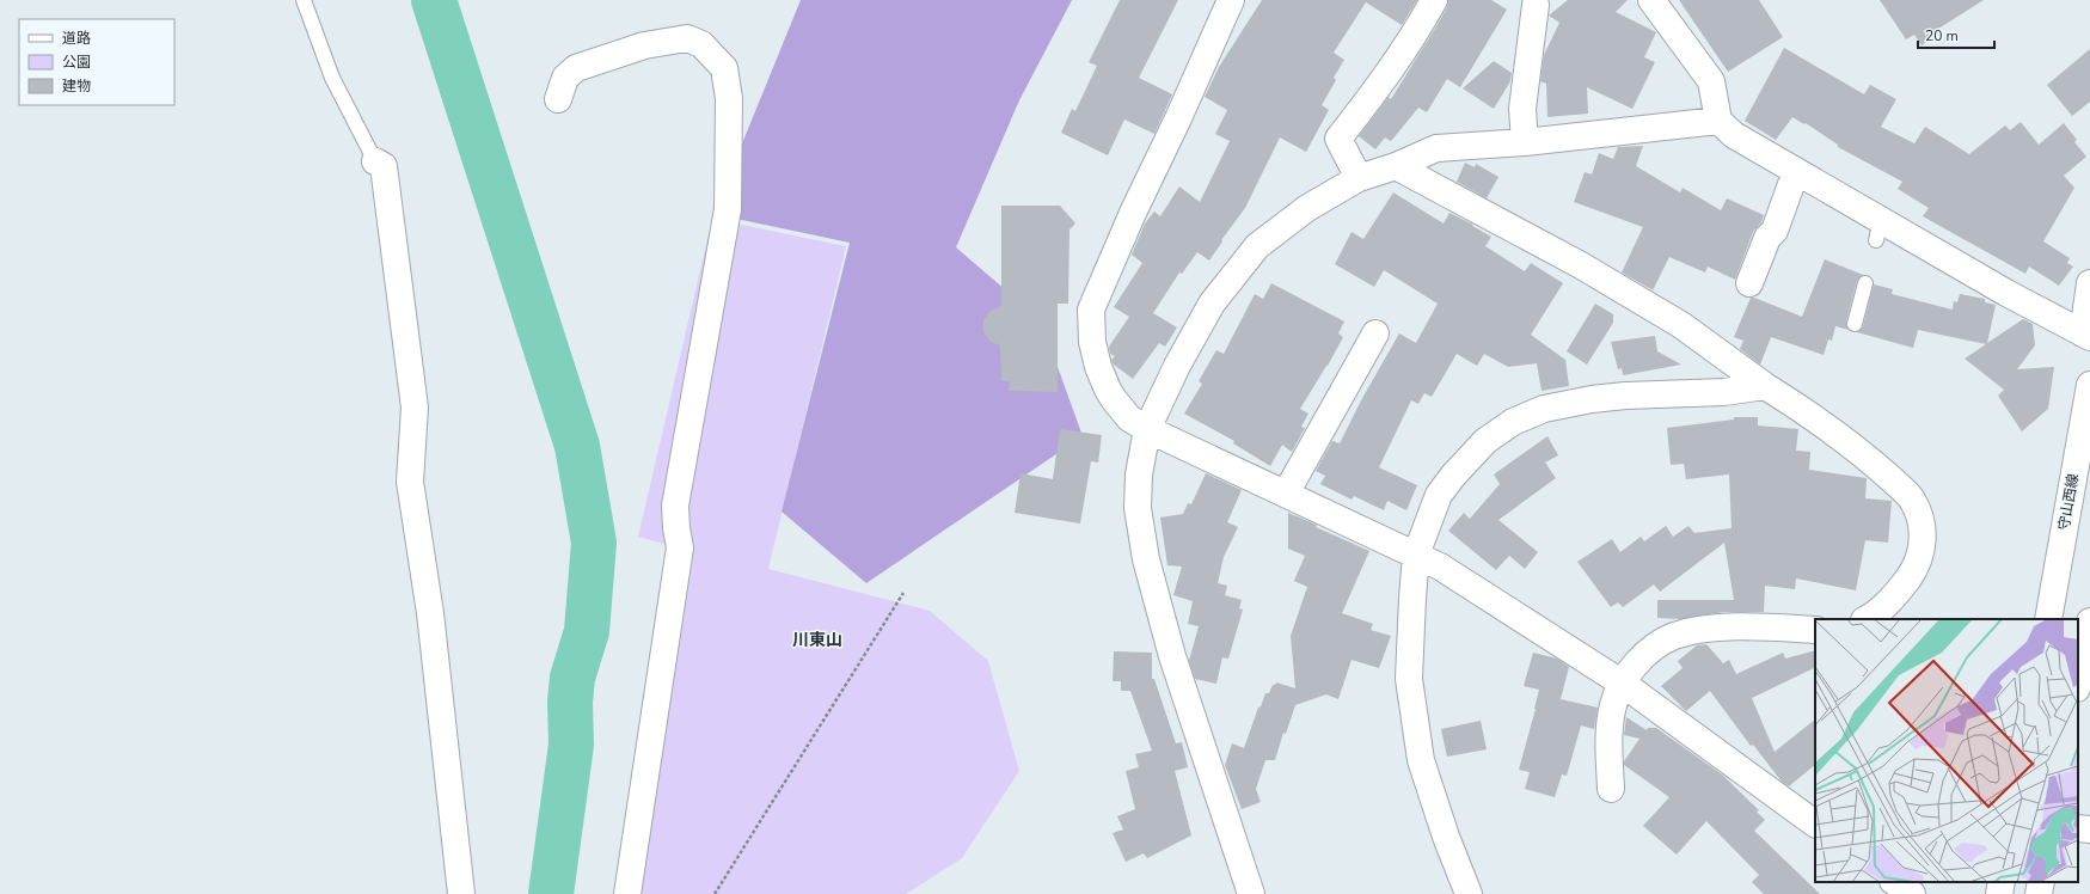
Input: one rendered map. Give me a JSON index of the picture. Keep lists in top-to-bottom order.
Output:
{
  "streets": {
    "street": ["守山西線"]
  },
  "districts": ["川東山"],
  "legend": ["道路", "公園", "建物"],
  "scale_bar": "20 m"
}
